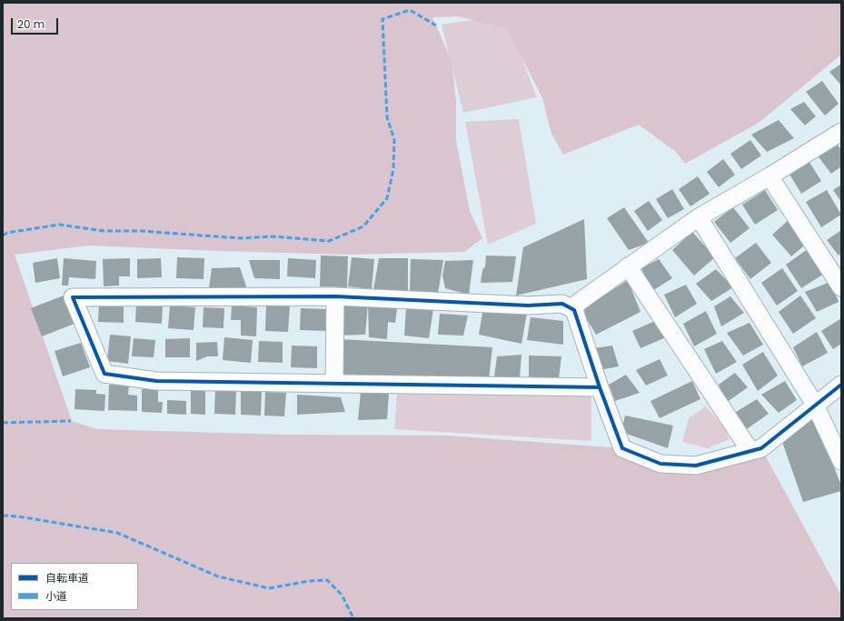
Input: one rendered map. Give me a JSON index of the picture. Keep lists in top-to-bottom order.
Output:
{
  "legend": ["自転車道", "小道"],
  "scale_bar": "20 m"
}
